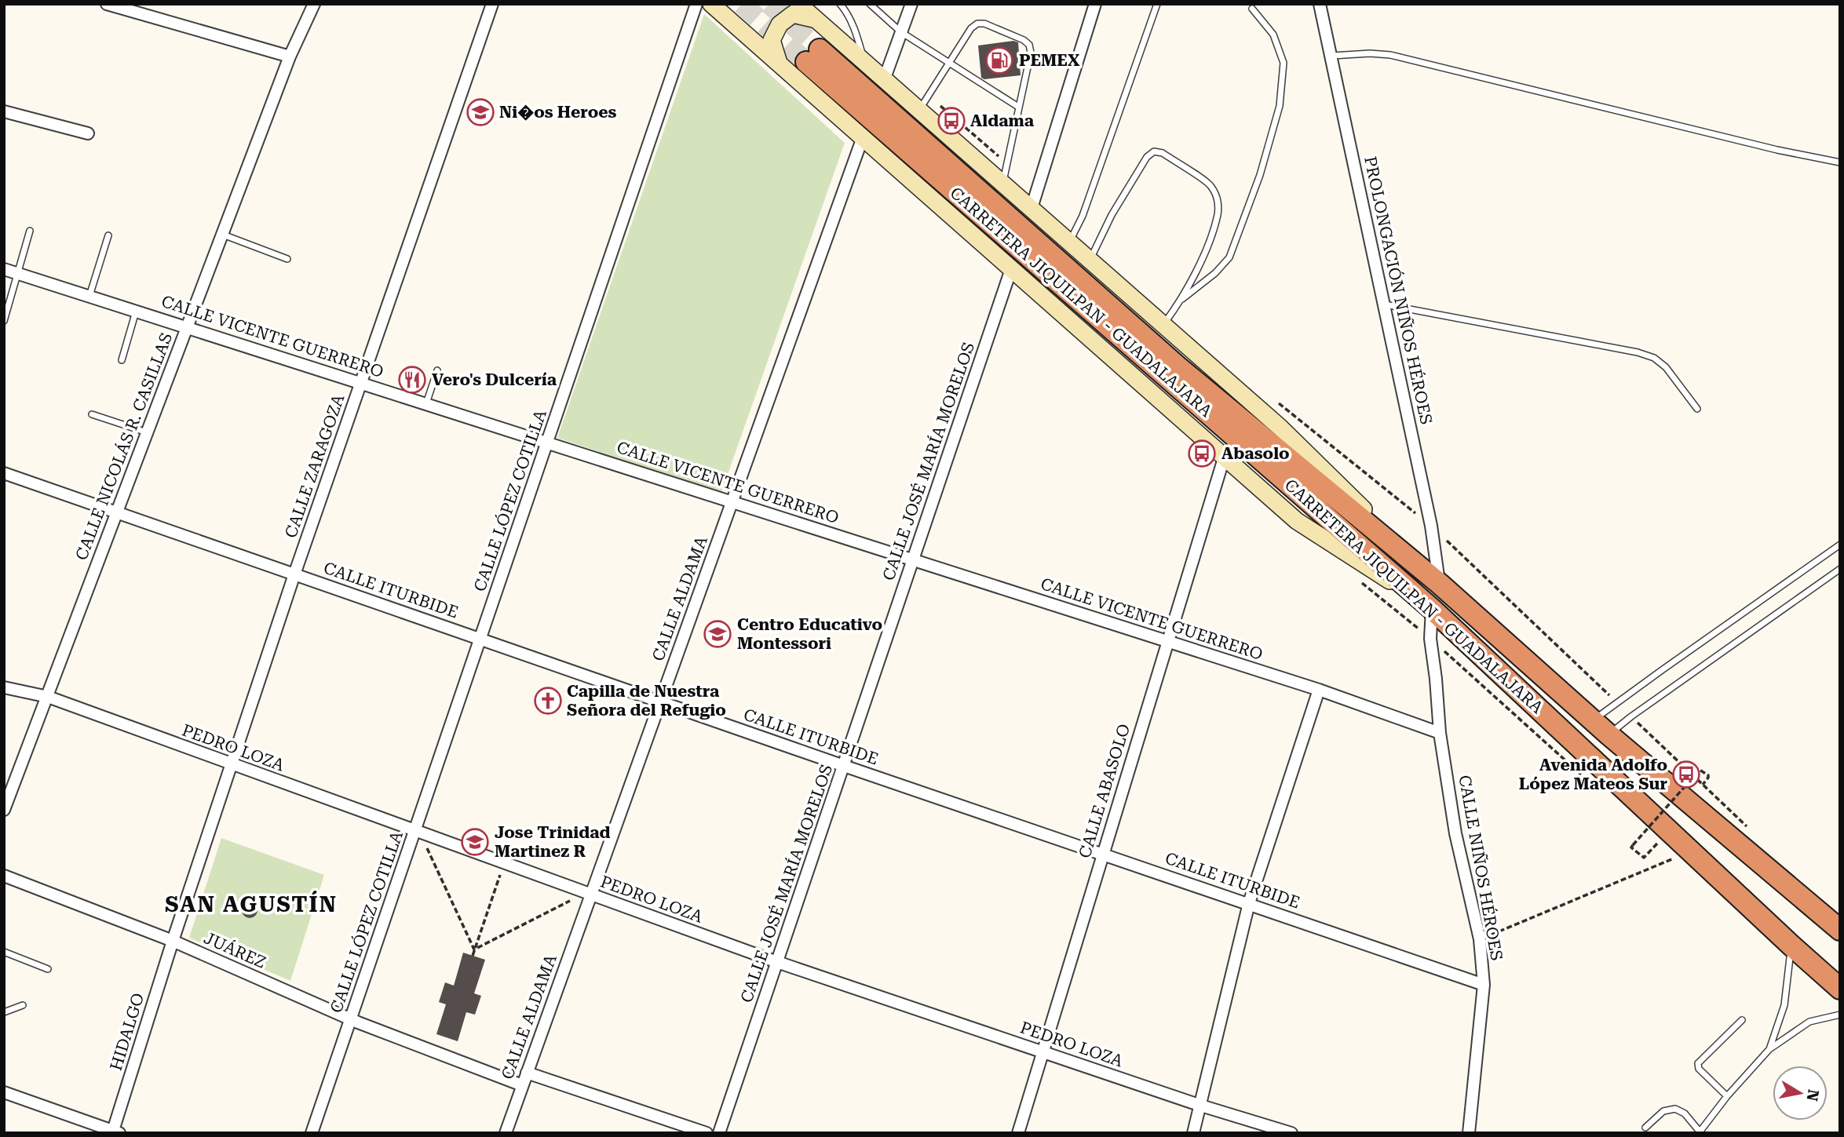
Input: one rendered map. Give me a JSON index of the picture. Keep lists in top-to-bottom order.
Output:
{
  "streets": {
    "highway": ["CARRETERA JIQUILPAN - GUADALAJARA"],
    "street": [
      "PROLONGACIÓN NIÑOS HÉROES",
      "CALLE VICENTE GUERRERO",
      "CALLE NICOLÁS R. CASILLAS",
      "CALLE JOSÉ MARÍA MORELOS",
      "CALLE ZARAGOZA",
      "CALLE LÓPEZ COTILLA",
      "CALLE ITURBIDE",
      "CALLE ALDAMA",
      "PEDRO LOZA",
      "CALLE ABASOLO",
      "CALLE NIÑOS HÉROES",
      "JUÁREZ",
      "HIDALGO"
    ]
  },
  "crossings": [
    ["PROLONGACIÓN NIÑOS HÉROES", "CARRETERA JIQUILPAN - GUADALAJARA"],
    ["CARRETERA JIQUILPAN - GUADALAJARA", "CALLE NIÑOS HÉROES"],
    ["CALLE VICENTE GUERRERO", "CALLE NICOLÁS R. CASILLAS"],
    ["CALLE VICENTE GUERRERO", "CALLE JOSÉ MARÍA MORELOS"],
    ["CALLE VICENTE GUERRERO", "CALLE ZARAGOZA"],
    ["CALLE VICENTE GUERRERO", "CALLE LÓPEZ COTILLA"],
    ["CALLE VICENTE GUERRERO", "CALLE ALDAMA"],
    ["CALLE VICENTE GUERRERO", "CALLE ABASOLO"],
    ["CALLE VICENTE GUERRERO", "CALLE NIÑOS HÉROES"],
    ["CALLE NICOLÁS R. CASILLAS", "CALLE ITURBIDE"],
    ["CALLE NICOLÁS R. CASILLAS", "PEDRO LOZA"],
    ["CALLE JOSÉ MARÍA MORELOS", "CALLE ITURBIDE"],
    ["CALLE JOSÉ MARÍA MORELOS", "PEDRO LOZA"],
    ["CALLE ZARAGOZA", "CALLE ITURBIDE"],
    ["CALLE ZARAGOZA", "PEDRO LOZA"],
    ["CALLE ZARAGOZA", "JUÁREZ"],
    ["CALLE ZARAGOZA", "HIDALGO"],
    ["CALLE LÓPEZ COTILLA", "CALLE ITURBIDE"],
    ["CALLE LÓPEZ COTILLA", "PEDRO LOZA"],
    ["CALLE LÓPEZ COTILLA", "JUÁREZ"],
    ["CALLE ITURBIDE", "CALLE ALDAMA"],
    ["CALLE ITURBIDE", "CALLE ABASOLO"],
    ["CALLE ITURBIDE", "CALLE NIÑOS HÉROES"],
    ["CALLE ALDAMA", "PEDRO LOZA"],
    ["CALLE ALDAMA", "JUÁREZ"],
    ["PEDRO LOZA", "CALLE ABASOLO"],
    ["JUÁREZ", "HIDALGO"]
  ],
  "districts": ["SAN AGUSTÍN"],
  "places": {
    "fuel station": ["PEMEX"],
    "school or university": ["Ni�os Heroes", "Centro Educativo Montessori", "Jose Trinidad Martinez R"],
    "bus stop": ["Aldama", "Abasolo", "Avenida Adolfo López Mateos Sur"],
    "restaurant": ["Vero's Dulcería"],
    "church": ["Capilla de Nuestra Señora del Refugio"]
  },
  "north": "right"
}
